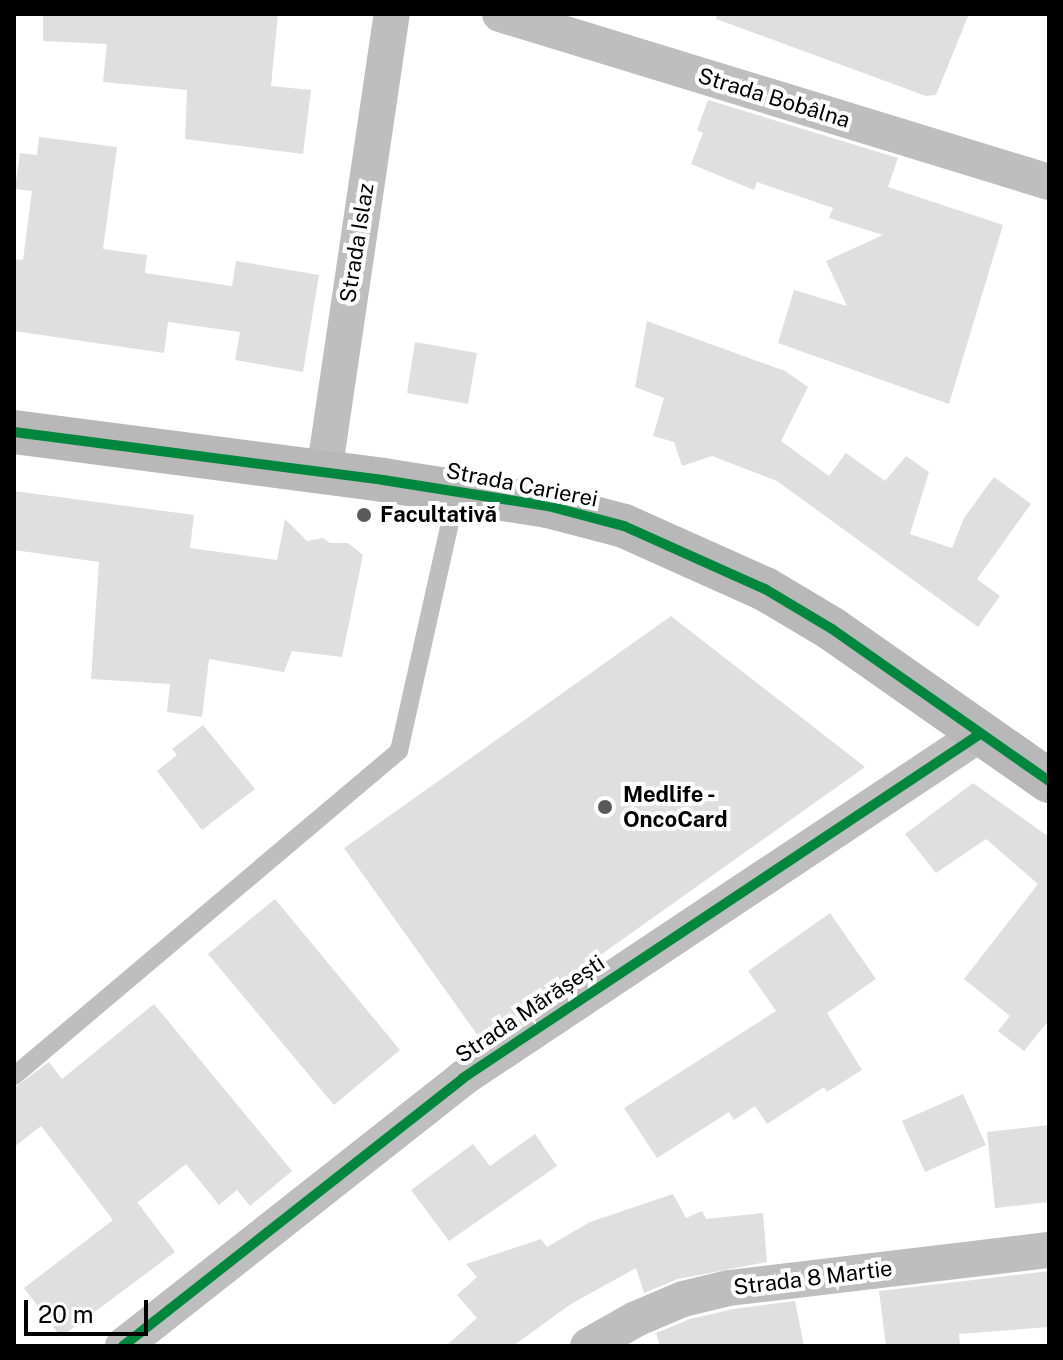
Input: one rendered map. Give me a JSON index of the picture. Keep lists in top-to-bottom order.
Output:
{
  "streets": {
    "street": [
      "Strada Bobâlna",
      "Strada Islaz",
      "Strada Carierei",
      "Strada Mărășești",
      "Strada 8 Martie"
    ]
  },
  "crossings": [
    ["Strada Islaz", "Strada Carierei"],
    ["Strada Carierei", "Strada Mărășești"]
  ],
  "places": ["Facultativă", "Medlife - OncoCard"],
  "scale_bar": "20 m"
}
